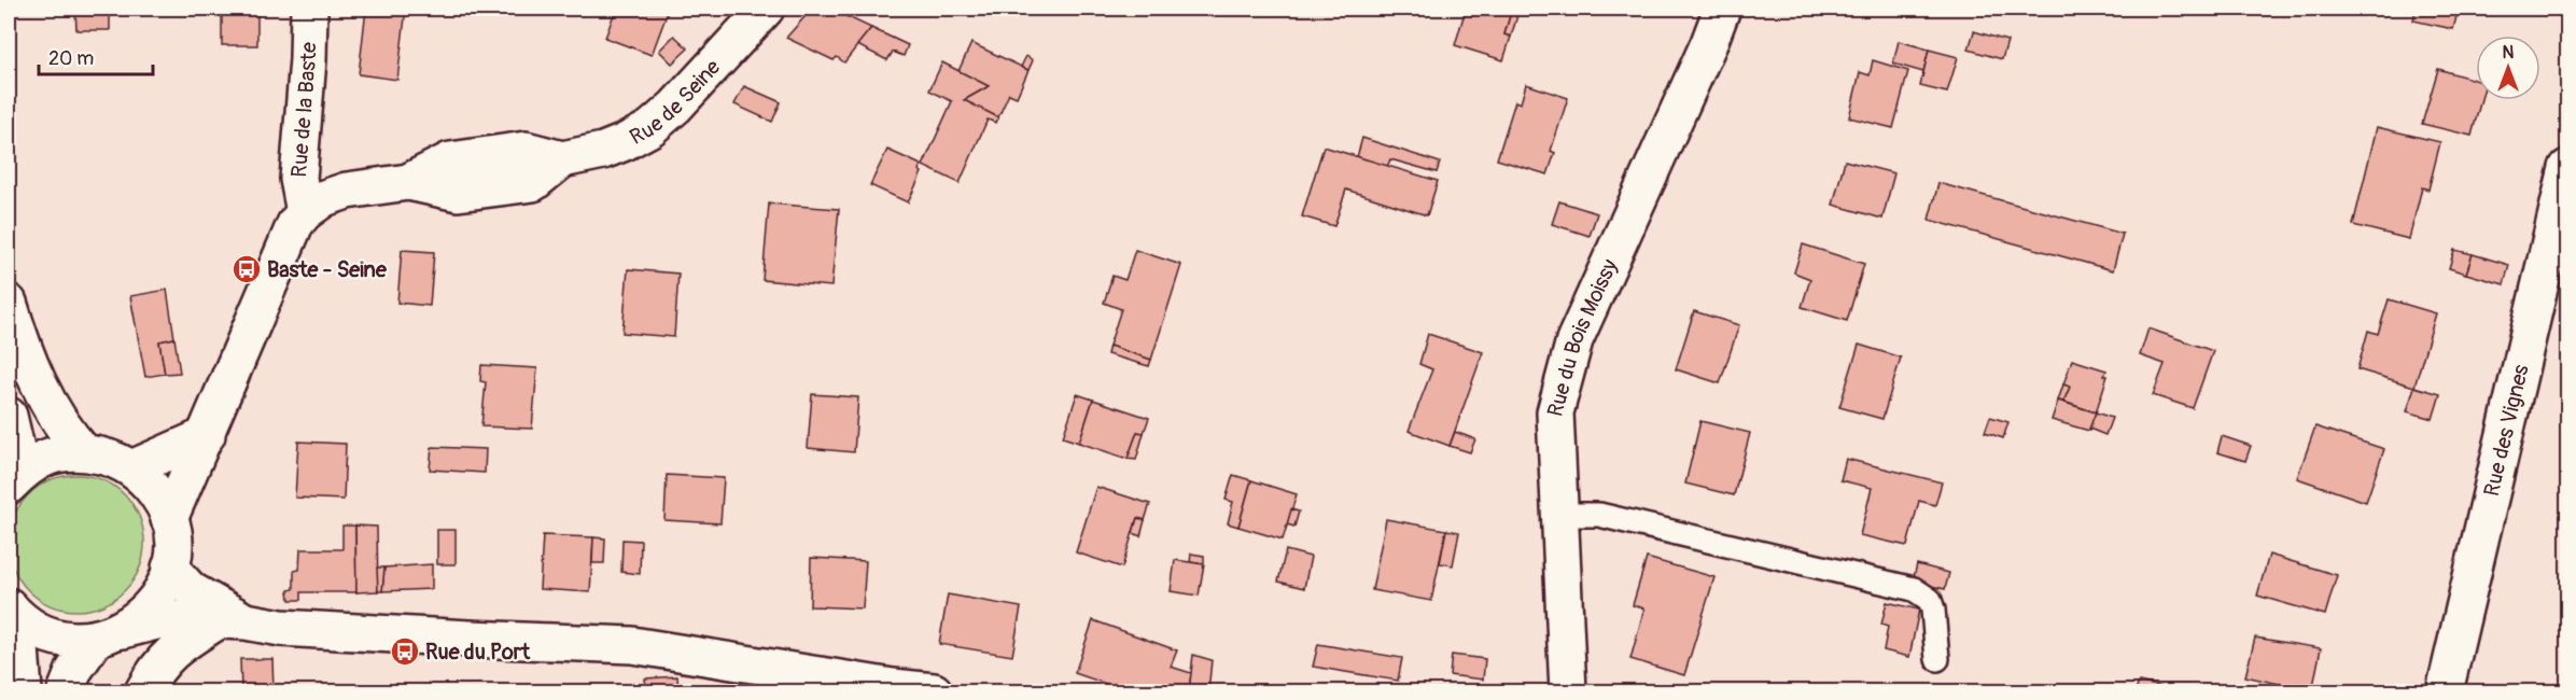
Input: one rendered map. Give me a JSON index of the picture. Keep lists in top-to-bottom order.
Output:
{
  "streets": {
    "street": [
      "Rue de Seine",
      "Rue de la Baste",
      "Rue du Bois Moissy",
      "Rue des Vignes"
    ]
  },
  "crossings": [
    ["Rue de Seine", "Rue de la Baste"]
  ],
  "places": {
    "bus stop": ["Baste - Seine", "Rue du Port"]
  },
  "scale_bar": "20 m",
  "north": "top"
}
